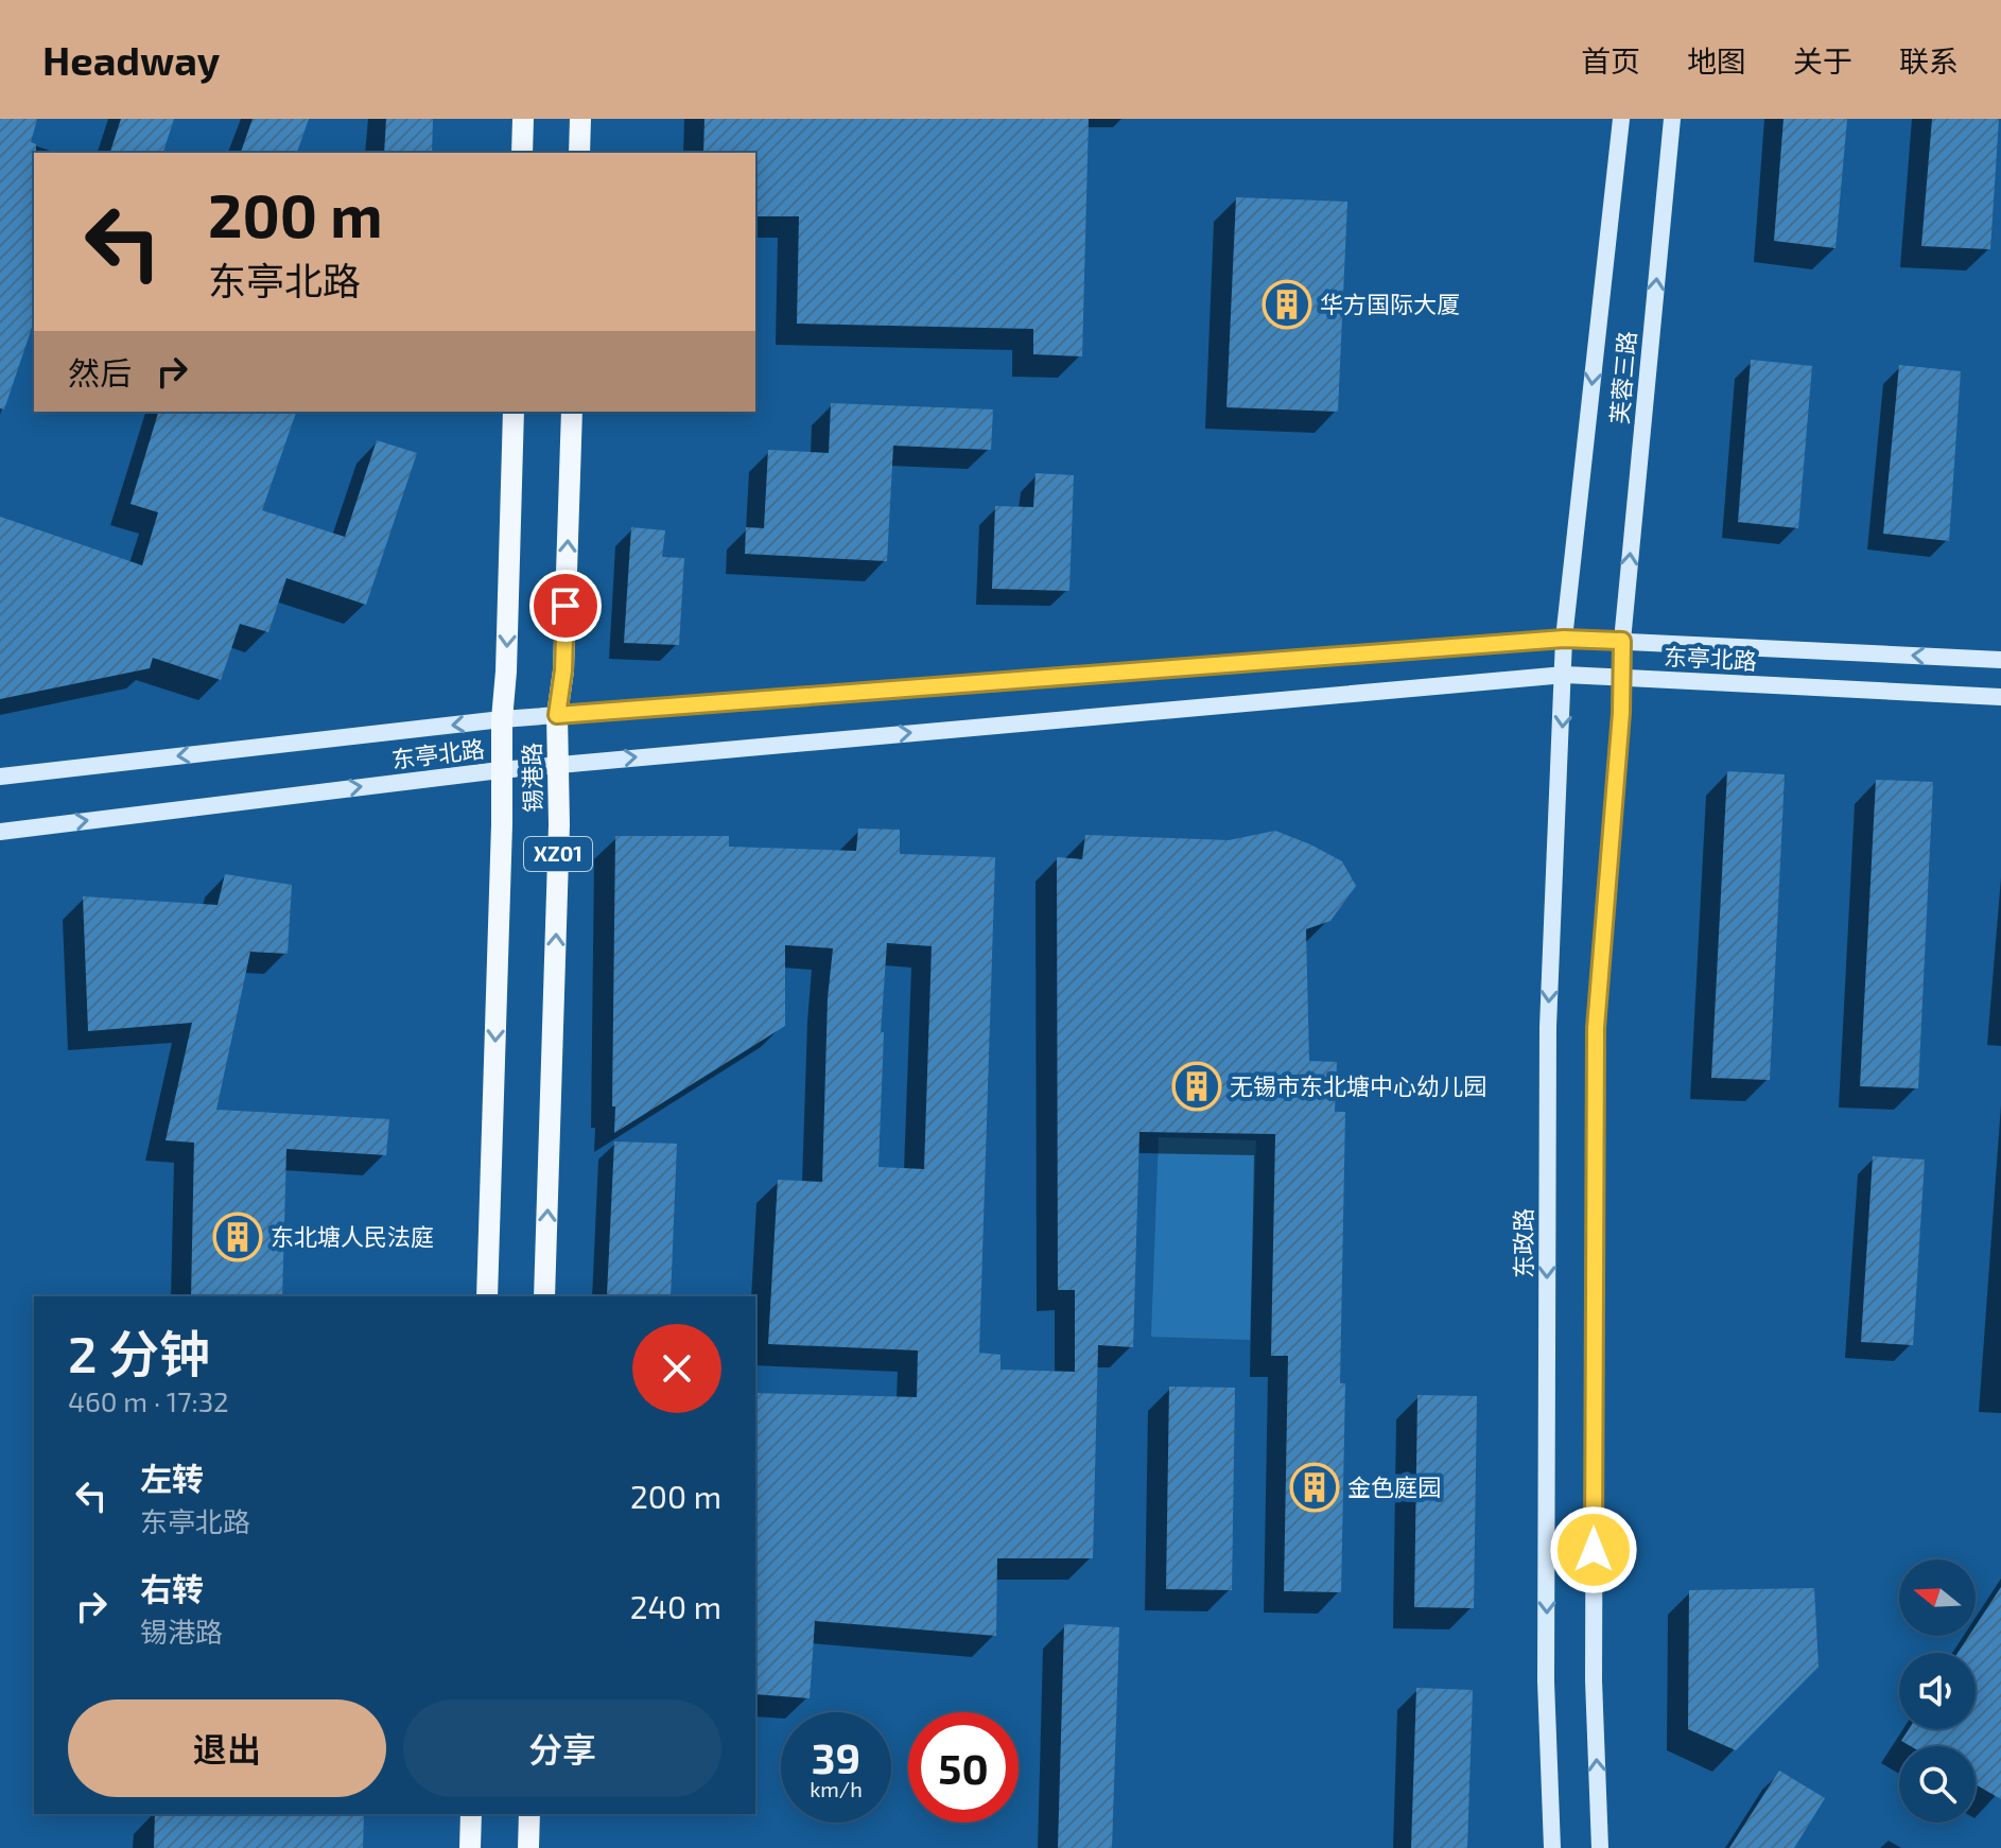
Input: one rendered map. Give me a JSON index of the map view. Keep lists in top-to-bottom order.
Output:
{
  "streets": {
    "main road": [
      "芙蓉三路",
      "东亭北路",
      "锡港路",
      "XZ01",
      "东政路"
    ]
  },
  "crossings": [
    ["芙蓉三路", "东亭北路"],
    ["芙蓉三路", "东政路"],
    ["东亭北路", "锡港路"],
    ["东亭北路", "东政路"]
  ],
  "places": {
    "building": [
      "华方国际大厦",
      "无锡市东北塘中心幼儿园",
      "东北塘人民法庭",
      "金色庭园"
    ]
  },
  "north": "left",
  "page": {
    "header": "Headway",
    "nav": [
      "首页",
      "地图",
      "关于",
      "联系"
    ],
    "turn": ["200 m", "东亭北路"],
    "then": "然后",
    "heading": ["2 分钟", "460 m · 17:32"],
    "list": [
      {
        "name": "左转",
        "note": "东亭北路",
        "value": "200 m"
      },
      {
        "name": "右转",
        "note": "锡港路",
        "value": "240 m"
      }
    ],
    "buttons": ["退出", "分享"],
    "speed": "39 km/h",
    "limit": "50"
  }
}
